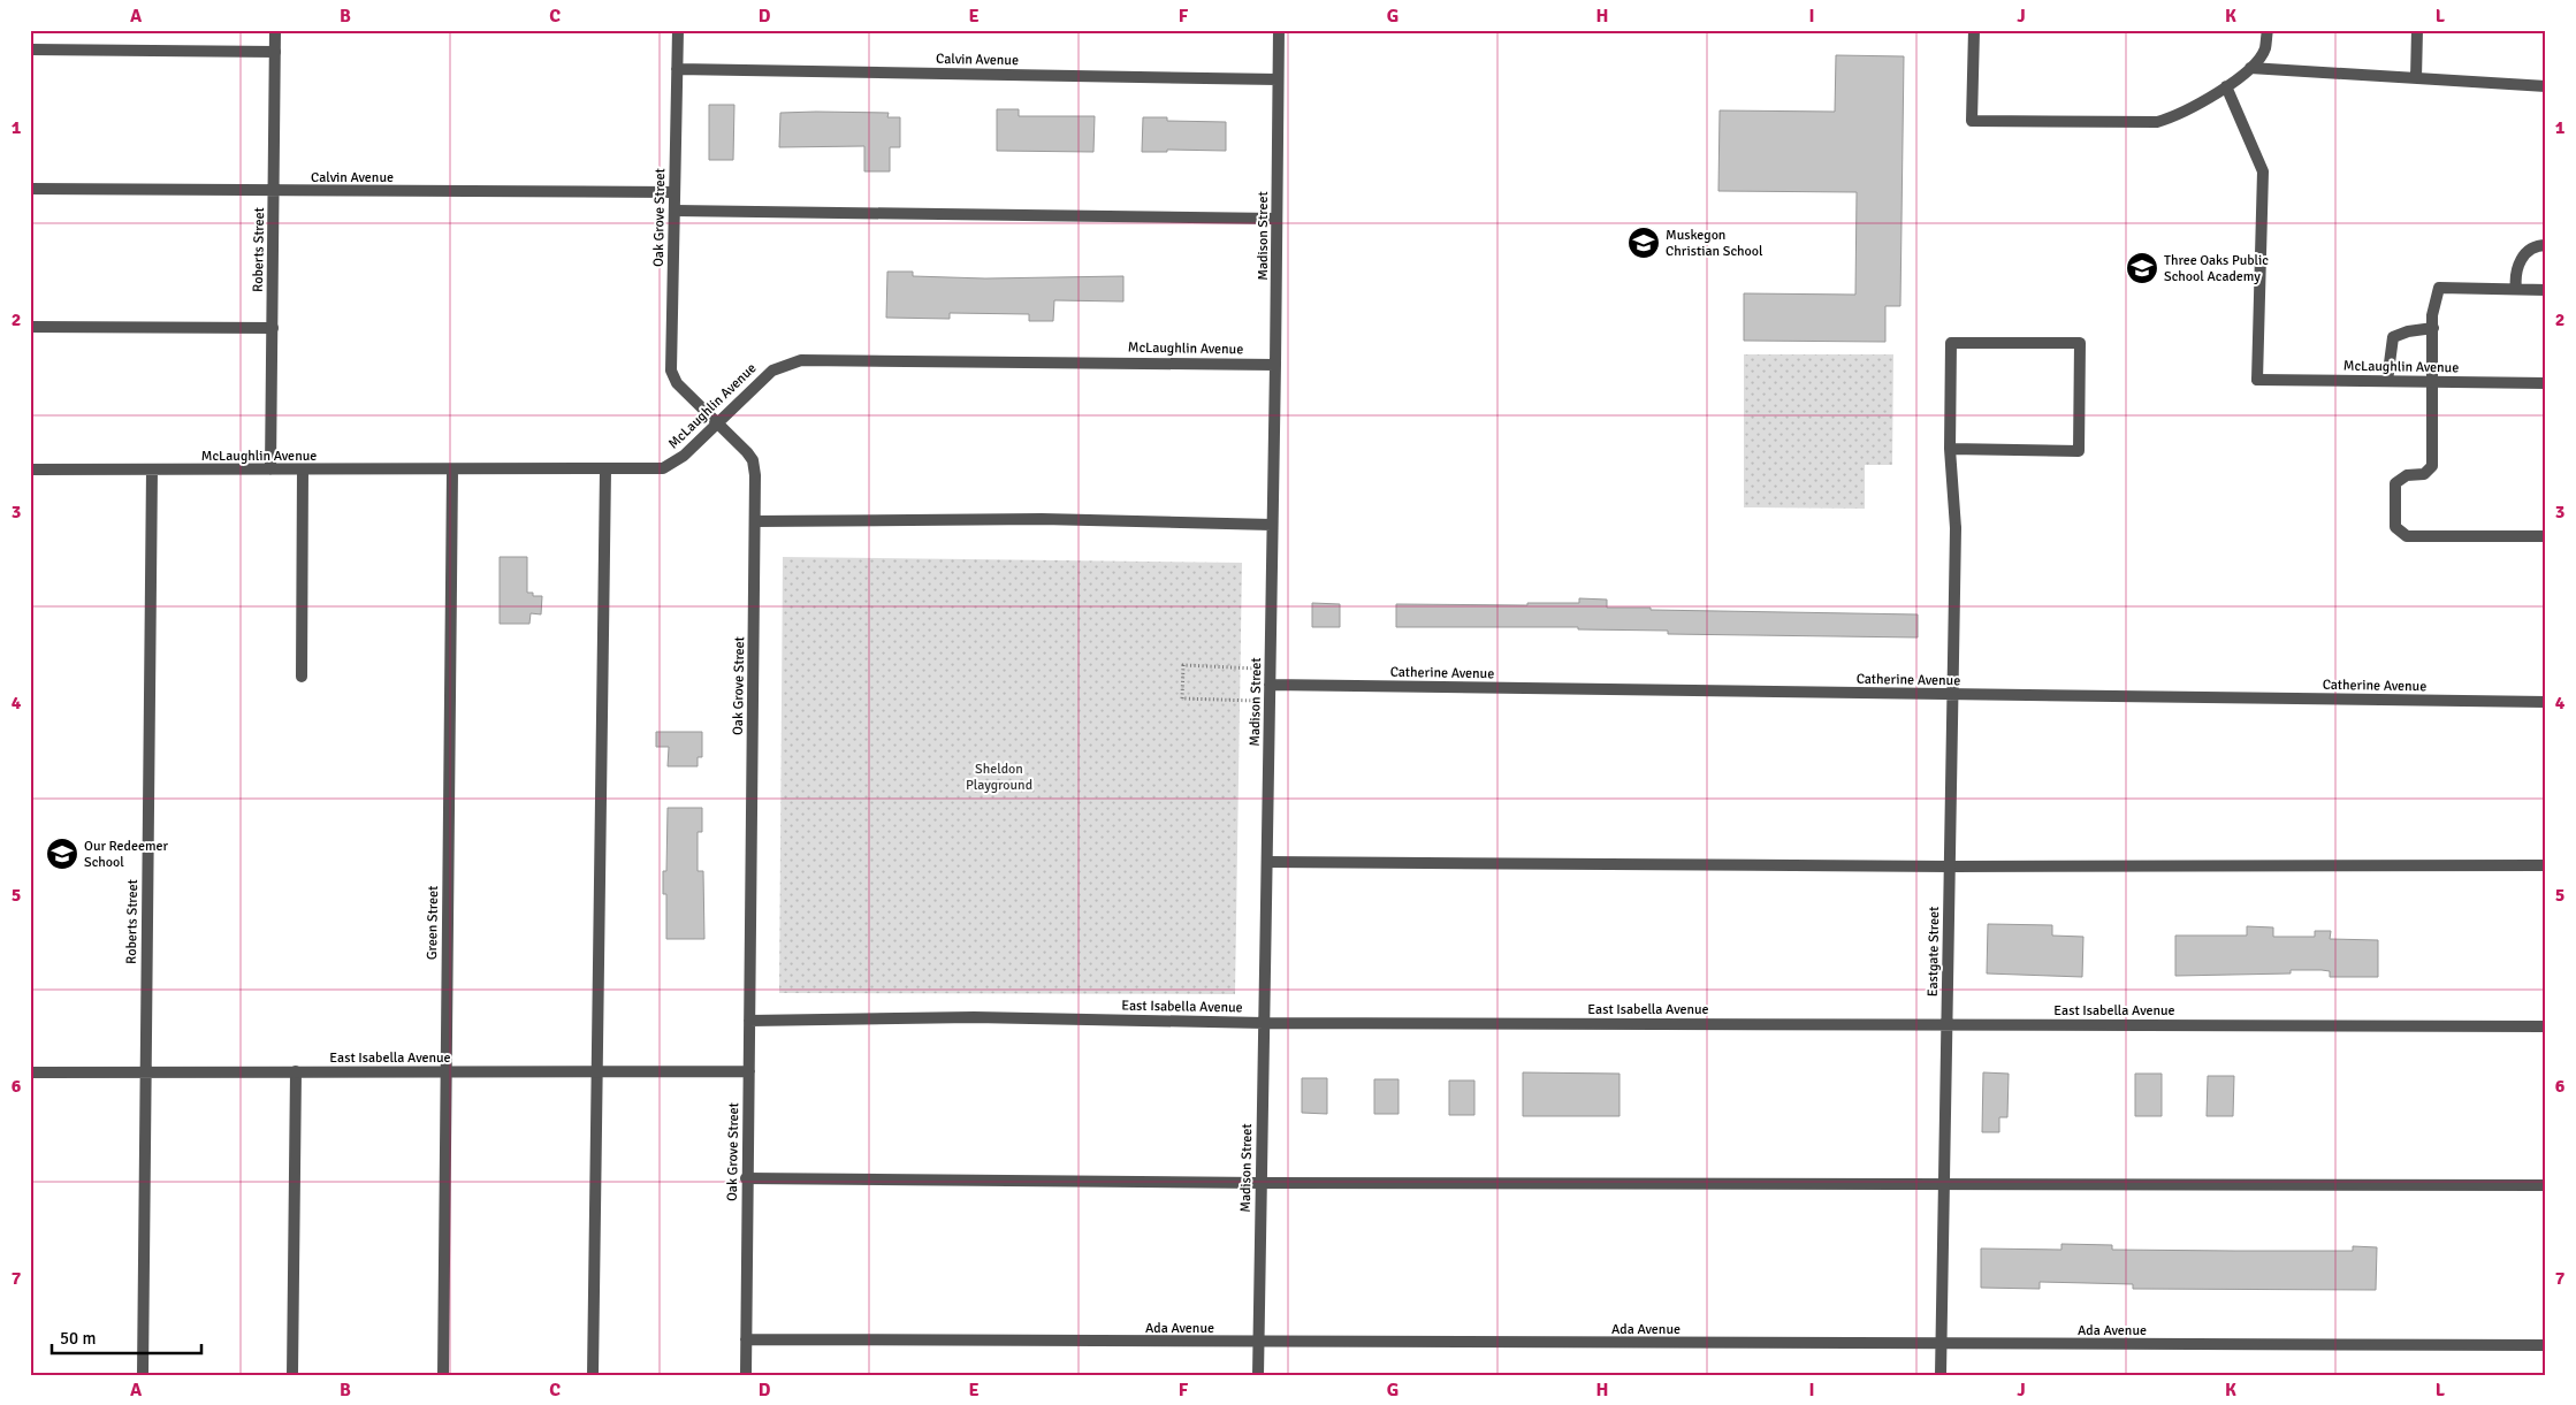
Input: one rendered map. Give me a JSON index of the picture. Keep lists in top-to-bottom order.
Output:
{
  "streets": {
    "street": [
      "Calvin Avenue",
      "Oak Grove Street",
      "Madison Street",
      "Roberts Street",
      "McLaughlin Avenue",
      "Catherine Avenue",
      "Green Street",
      "Eastgate Street",
      "East Isabella Avenue",
      "Ada Avenue"
    ]
  },
  "crossings": [
    ["Calvin Avenue", "Oak Grove Street"],
    ["Calvin Avenue", "Madison Street"],
    ["Calvin Avenue", "Roberts Street"],
    ["Oak Grove Street", "McLaughlin Avenue"],
    ["Oak Grove Street", "East Isabella Avenue"],
    ["Oak Grove Street", "Ada Avenue"],
    ["Madison Street", "McLaughlin Avenue"],
    ["Madison Street", "Catherine Avenue"],
    ["Madison Street", "East Isabella Avenue"],
    ["Madison Street", "Ada Avenue"],
    ["Roberts Street", "McLaughlin Avenue"],
    ["Roberts Street", "East Isabella Avenue"],
    ["McLaughlin Avenue", "Green Street"],
    ["Catherine Avenue", "Eastgate Street"],
    ["Green Street", "East Isabella Avenue"],
    ["Eastgate Street", "East Isabella Avenue"],
    ["Eastgate Street", "Ada Avenue"]
  ],
  "parks": ["Sheldon Playground"],
  "places": {
    "school or university": ["Muskegon Christian School", "Three Oaks Public School Academy", "Our Redeemer School"]
  },
  "scale_bar": "50 m",
  "grid": {
    "columns": [
      "A",
      "B",
      "C",
      "D",
      "E",
      "F",
      "G",
      "H",
      "I",
      "J",
      "K",
      "L"
    ],
    "rows": [
      "1",
      "2",
      "3",
      "4",
      "5",
      "6",
      "7"
    ]
  }
}
